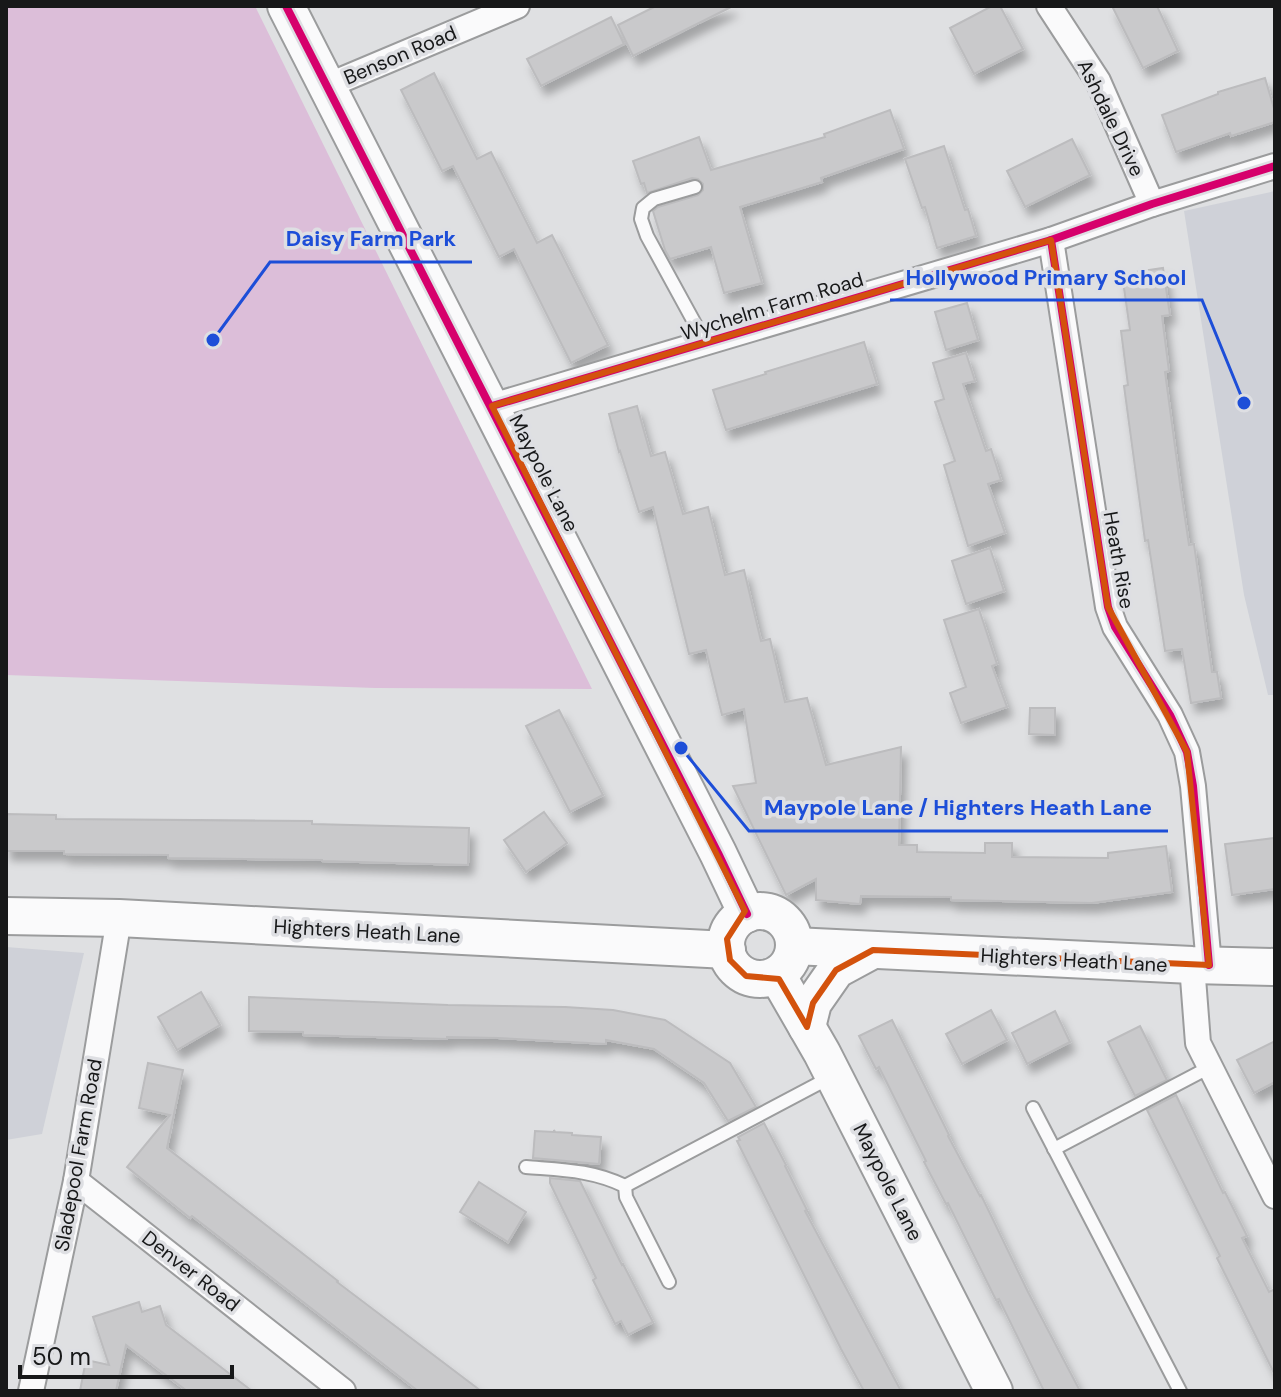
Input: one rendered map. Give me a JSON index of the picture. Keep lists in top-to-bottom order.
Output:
{
  "streets": {
    "street": [
      "Benson Road",
      "Ashdale Drive",
      "Wychelm Farm Road",
      "Maypole Lane",
      "Heath Rise",
      "Highters Heath Lane",
      "Sladepool Farm Road",
      "Denver Road"
    ]
  },
  "crossings": [
    ["Benson Road", "Maypole Lane"],
    ["Ashdale Drive", "Wychelm Farm Road"],
    ["Wychelm Farm Road", "Maypole Lane"],
    ["Wychelm Farm Road", "Heath Rise"],
    ["Maypole Lane", "Highters Heath Lane"],
    ["Heath Rise", "Highters Heath Lane"],
    ["Highters Heath Lane", "Sladepool Farm Road"],
    ["Sladepool Farm Road", "Denver Road"]
  ],
  "places": ["Daisy Farm Park", "Hollywood Primary School", "Maypole Lane / Highters Heath Lane"],
  "scale_bar": "50 m"
}
